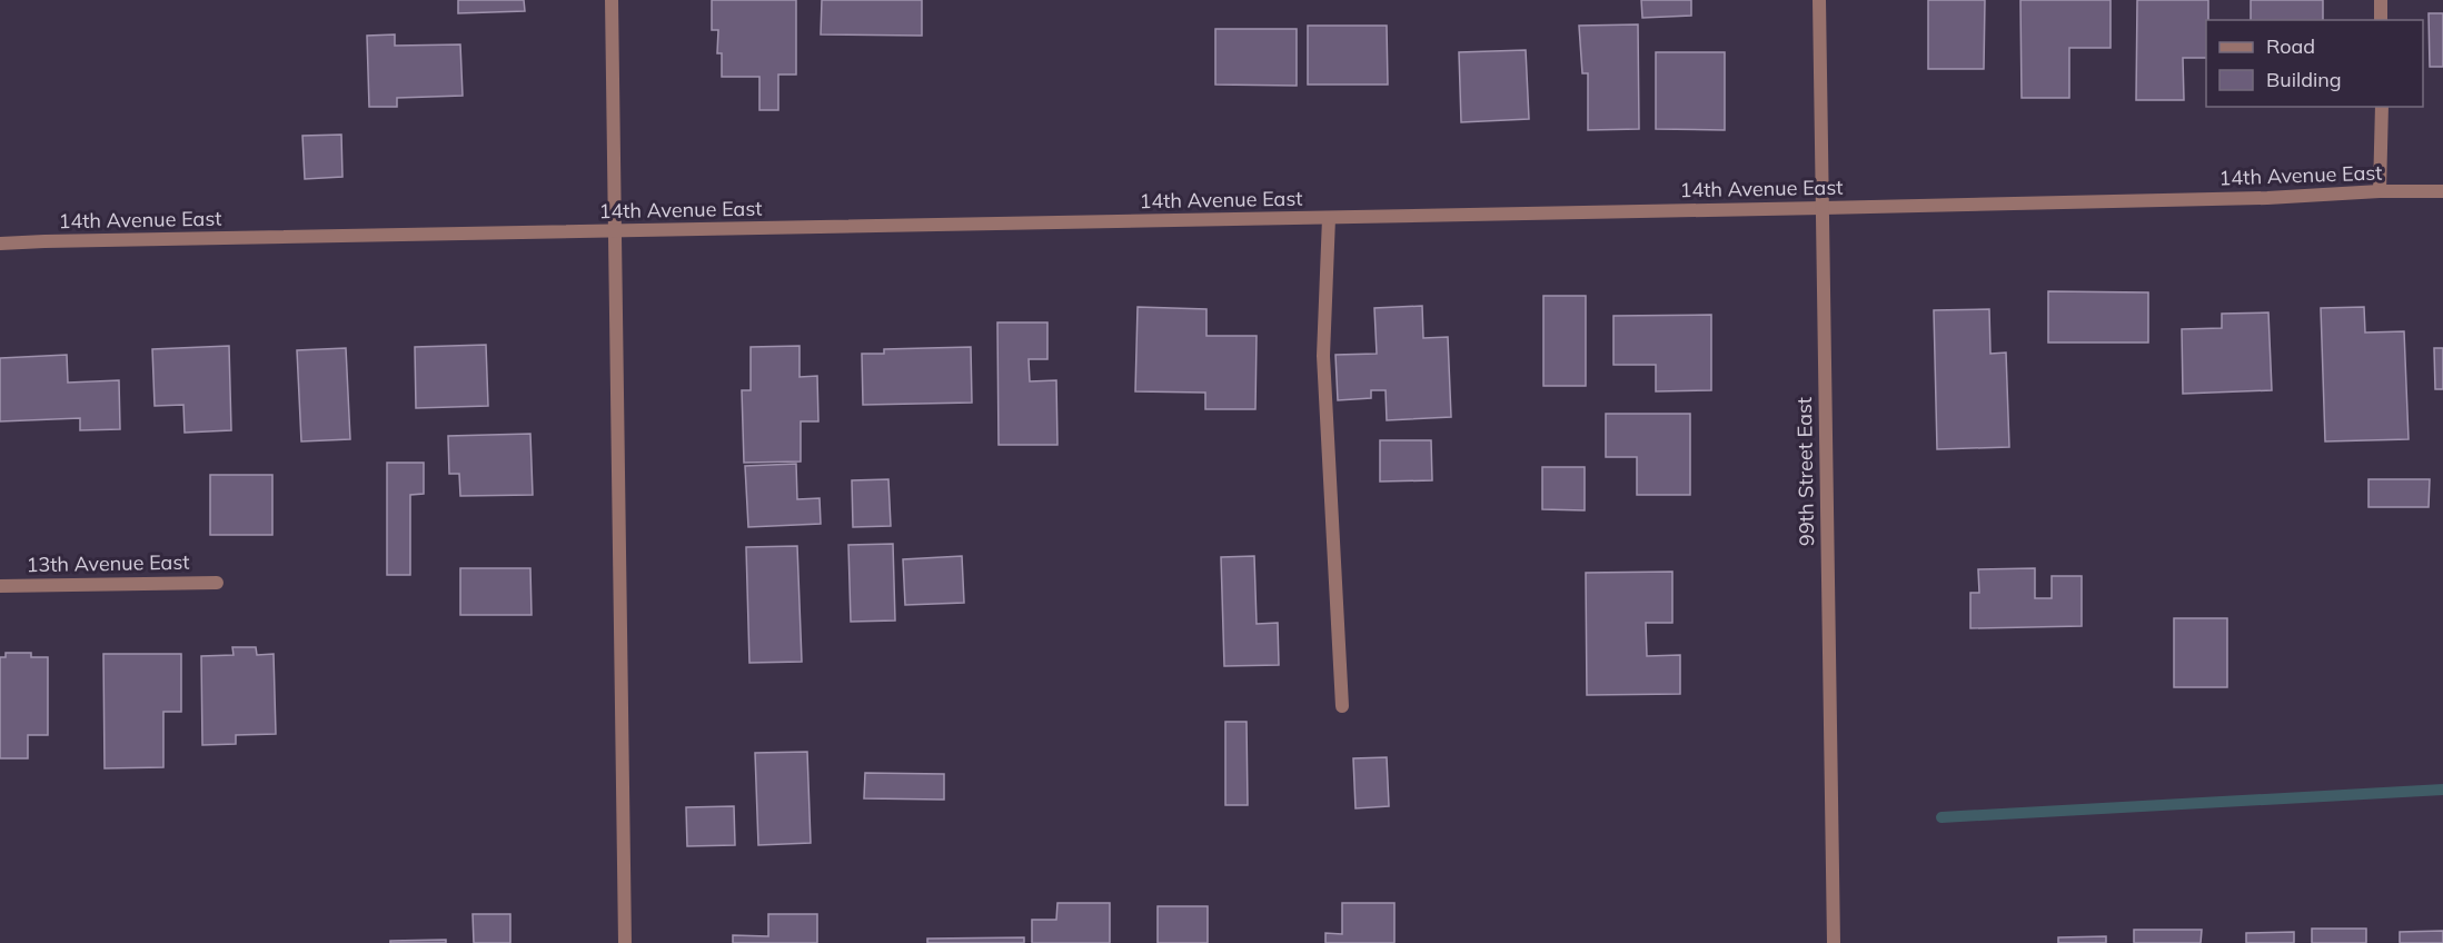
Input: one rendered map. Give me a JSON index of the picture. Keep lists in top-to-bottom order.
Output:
{
  "streets": {
    "street": ["14th Avenue East", "99th Street East", "13th Avenue East"]
  },
  "crossings": [
    ["14th Avenue East", "99th Street East"]
  ],
  "legend": ["Road", "Building"]
}
